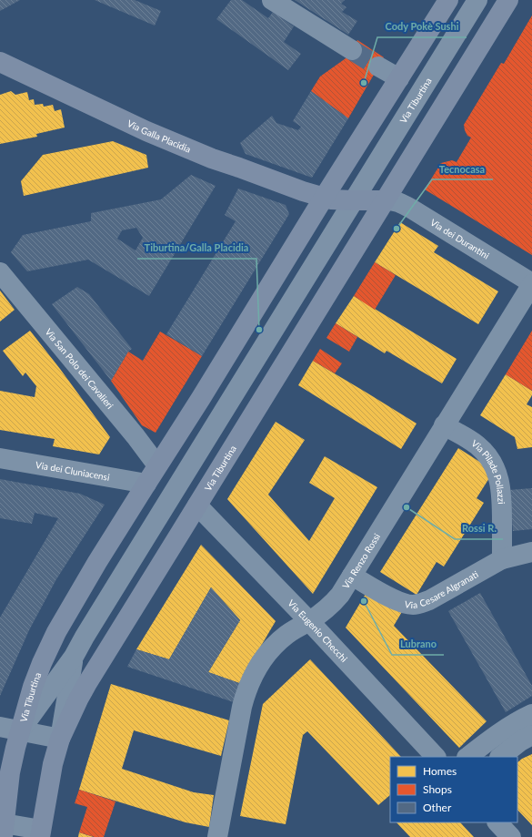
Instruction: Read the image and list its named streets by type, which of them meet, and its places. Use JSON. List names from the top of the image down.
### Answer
{
  "streets": {
    "main road": ["Via Tiburtina", "Via Galla Placidia"],
    "street": [
      "Via dei Durantini",
      "Via San Polo dei Cavalieri",
      "Via dei Cluniacensi",
      "Via Pilade Pollazzi",
      "Via Renzo Rossi",
      "Via Cesare Algranati",
      "Via Eugenio Checchi"
    ]
  },
  "crossings": [
    ["Via Tiburtina", "Via Galla Placidia"],
    ["Via Tiburtina", "Via dei Durantini"],
    ["Via Tiburtina", "Via San Polo dei Cavalieri"],
    ["Via Tiburtina", "Via dei Cluniacensi"],
    ["Via Tiburtina", "Via Eugenio Checchi"],
    ["Via dei Durantini", "Via Renzo Rossi"],
    ["Via Pilade Pollazzi", "Via Renzo Rossi"],
    ["Via Pilade Pollazzi", "Via Cesare Algranati"],
    ["Via Renzo Rossi", "Via Cesare Algranati"],
    ["Via Renzo Rossi", "Via Eugenio Checchi"]
  ],
  "places": [
    "Cody Pokè Sushi",
    "Tecnocasa",
    "Tiburtina/Galla Placidia",
    "Rossi R.",
    "Lubrano"
  ],
  "legend": ["Homes", "Shops", "Other"]
}
